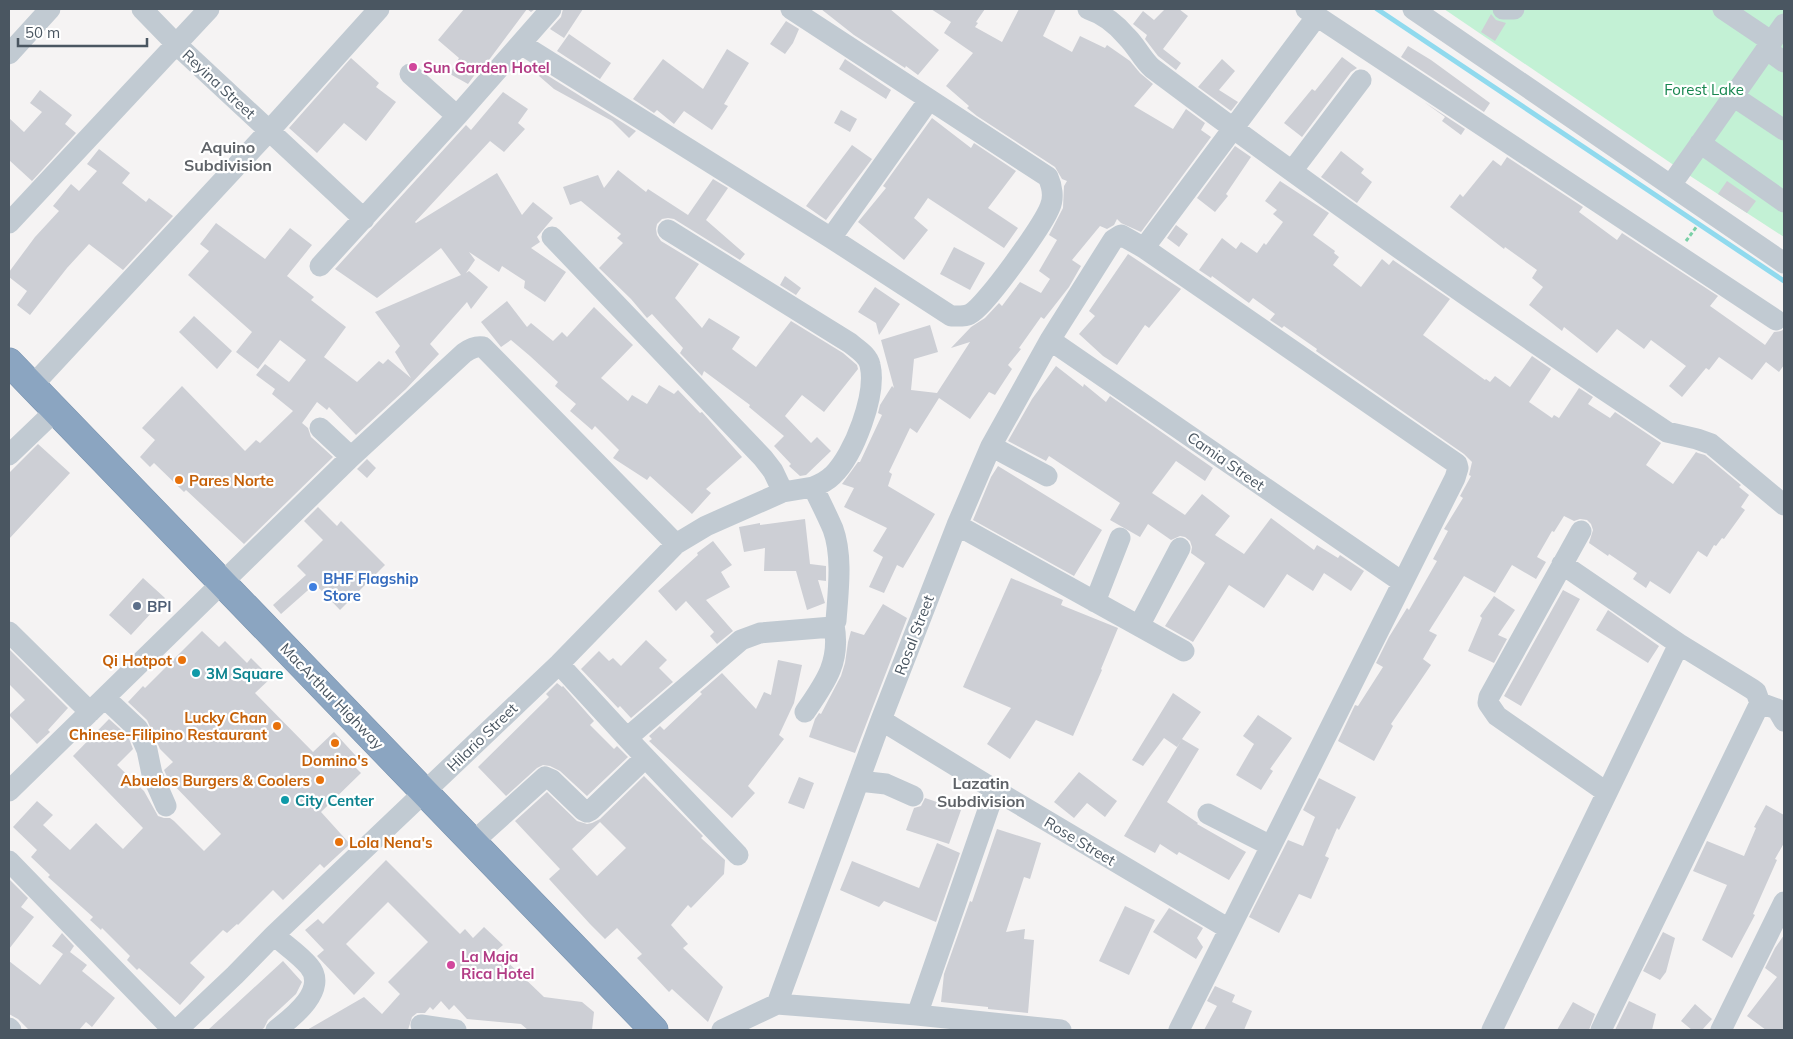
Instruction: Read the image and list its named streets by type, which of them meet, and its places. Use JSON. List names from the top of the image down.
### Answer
{
  "streets": {
    "highway": ["MacArthur Highway"],
    "street": [
      "Reyina Street",
      "Camia Street",
      "Rosal Street",
      "Hilario Street",
      "Rose Street"
    ]
  },
  "crossings": [
    ["Camia Street", "Rosal Street"],
    ["Rosal Street", "Rose Street"],
    ["MacArthur Highway", "Hilario Street"]
  ],
  "districts": ["Aquino Subdivision", "Lazatin Subdivision"],
  "parks": ["Forest Lake"],
  "places": [
    "Sun Garden Hotel",
    "Pares Norte",
    "BHF Flagship Store",
    "BPI",
    "Qi Hotpot",
    "3M Square",
    "Lucky Chan Chinese-Filipino Restaurant",
    "Domino's",
    "Abuelos Burgers & Coolers",
    "City Center",
    "Lola Nena's",
    "La Maja Rica Hotel"
  ],
  "scale_bar": "50 m"
}
